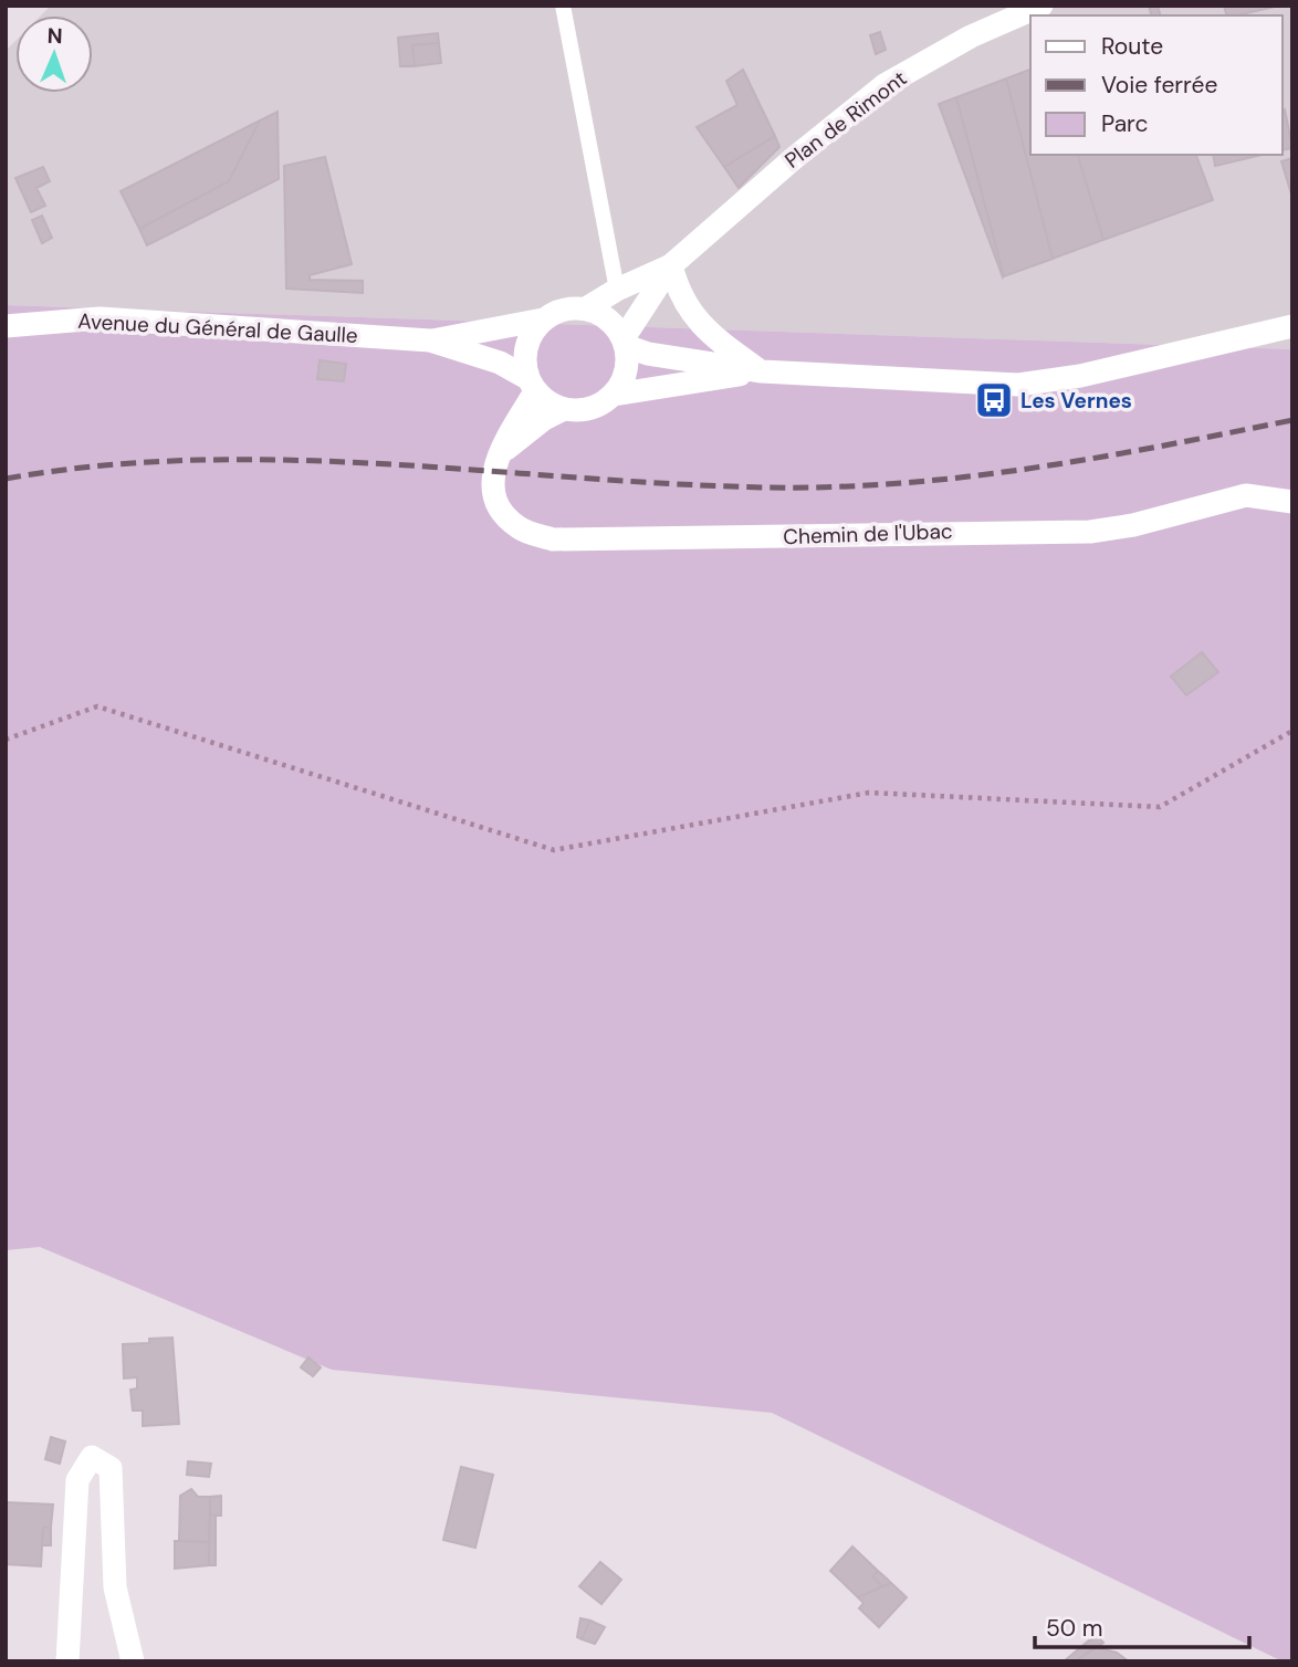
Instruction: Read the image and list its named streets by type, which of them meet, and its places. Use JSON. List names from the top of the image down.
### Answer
{
  "streets": {
    "street": ["Plan de Rimont", "Avenue du Général de Gaulle", "Chemin de l'Ubac"]
  },
  "crossings": [
    ["Plan de Rimont", "Avenue du Général de Gaulle"]
  ],
  "places": {
    "bus stop": ["Les Vernes"]
  },
  "legend": ["Route", "Voie ferrée", "Parc"],
  "scale_bar": "50 m",
  "north": "top"
}
